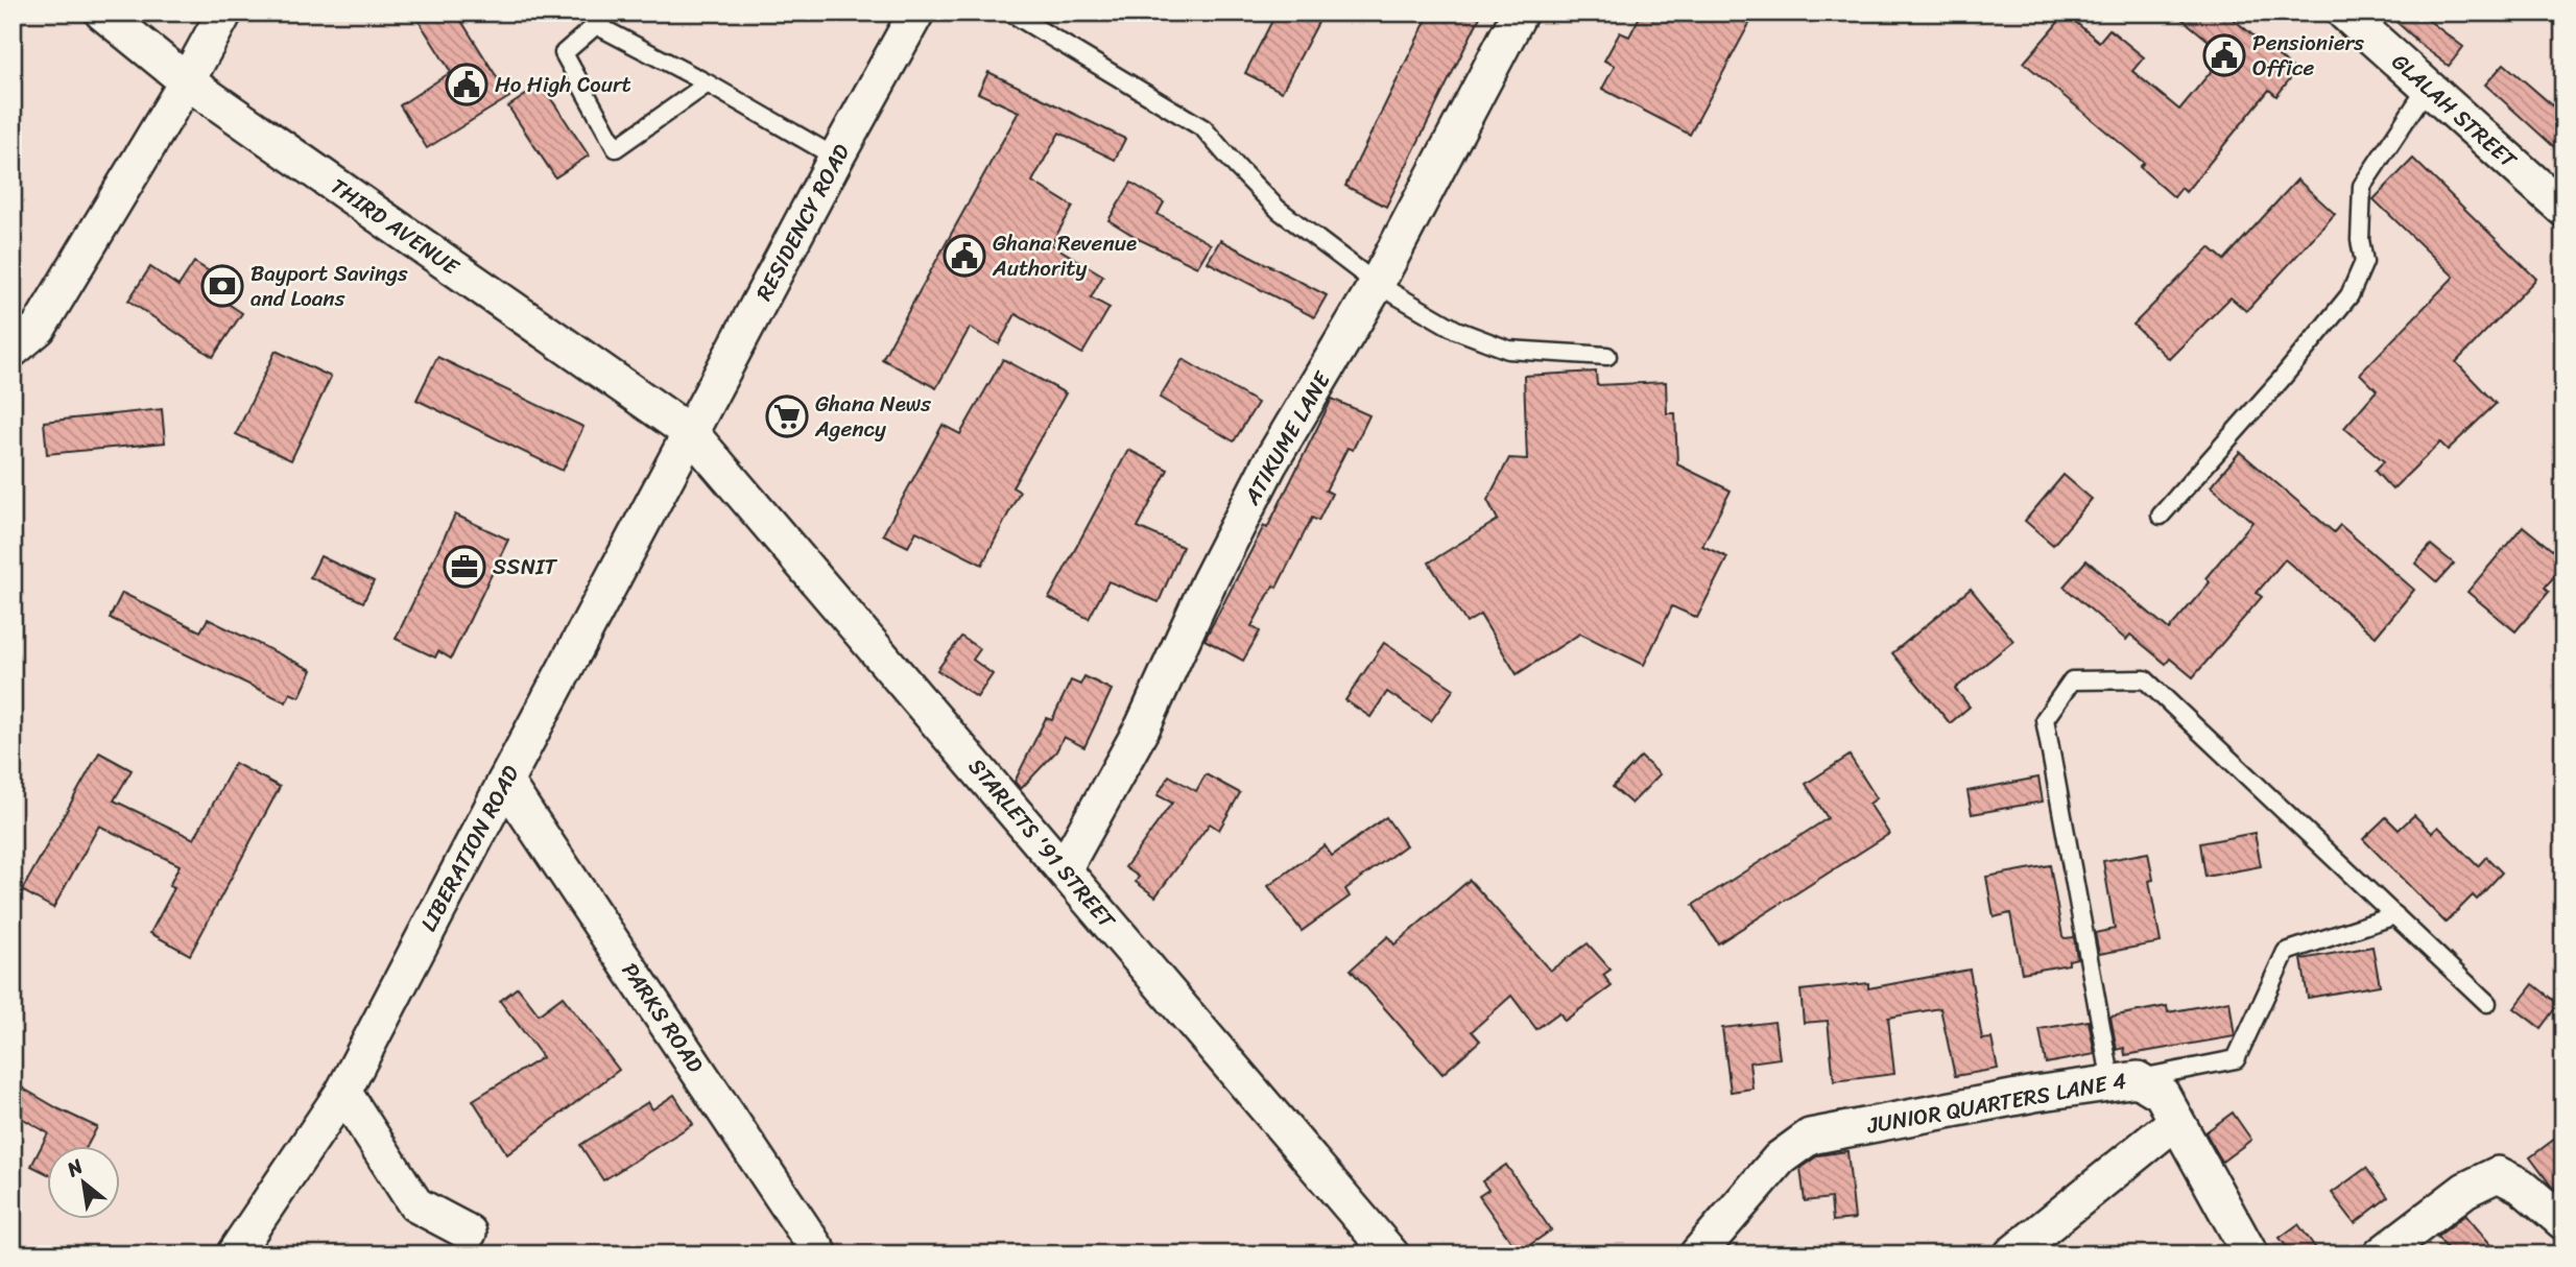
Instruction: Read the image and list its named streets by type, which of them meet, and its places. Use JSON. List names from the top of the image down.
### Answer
{
  "streets": {
    "street": [
      "GLALAH STREET",
      "RESIDENCY ROAD",
      "THIRD AVENUE",
      "ATIKUME LANE",
      "STARLETS '91 STREET",
      "LIBERATION ROAD",
      "PARKS ROAD",
      "JUNIOR QUARTERS LANE 4"
    ]
  },
  "crossings": [
    ["RESIDENCY ROAD", "THIRD AVENUE"],
    ["RESIDENCY ROAD", "STARLETS '91 STREET"],
    ["RESIDENCY ROAD", "LIBERATION ROAD"],
    ["THIRD AVENUE", "STARLETS '91 STREET"],
    ["THIRD AVENUE", "LIBERATION ROAD"],
    ["ATIKUME LANE", "STARLETS '91 STREET"],
    ["STARLETS '91 STREET", "LIBERATION ROAD"],
    ["LIBERATION ROAD", "PARKS ROAD"]
  ],
  "places": {
    "public building": ["Pensioniers Office", "Ho High Court", "Ghana Revenue Authority"],
    "bank": ["Bayport Savings and Loans"],
    "supermarket": ["Ghana News Agency"],
    "office": ["SSNIT"]
  },
  "north": "top left"
}
